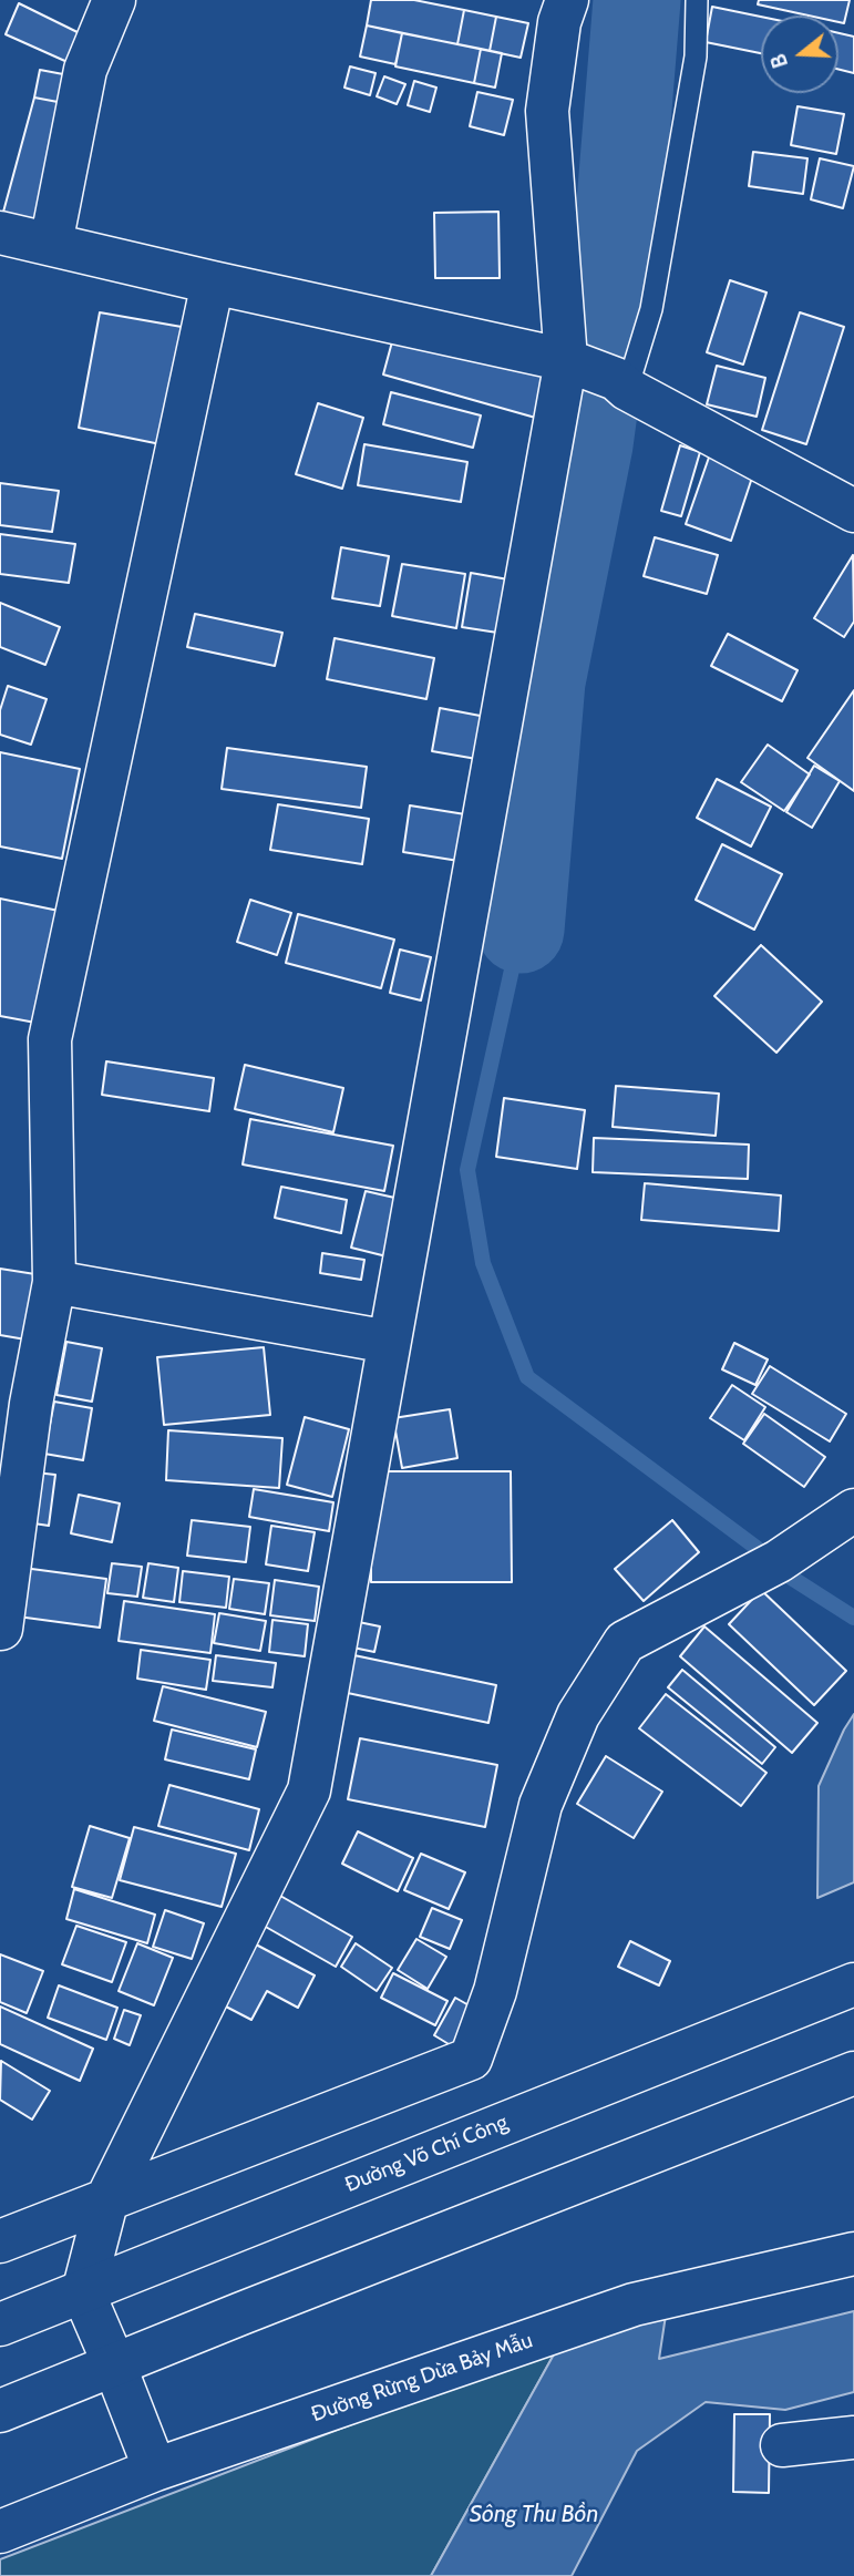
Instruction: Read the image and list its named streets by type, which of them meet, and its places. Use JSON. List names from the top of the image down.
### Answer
{
  "streets": {
    "street": ["Đường Võ Chí Công", "Đường Rừng Dừa Bảy Mẫu"]
  },
  "water": ["Sông Thu Bồn"],
  "north": "left"
}
